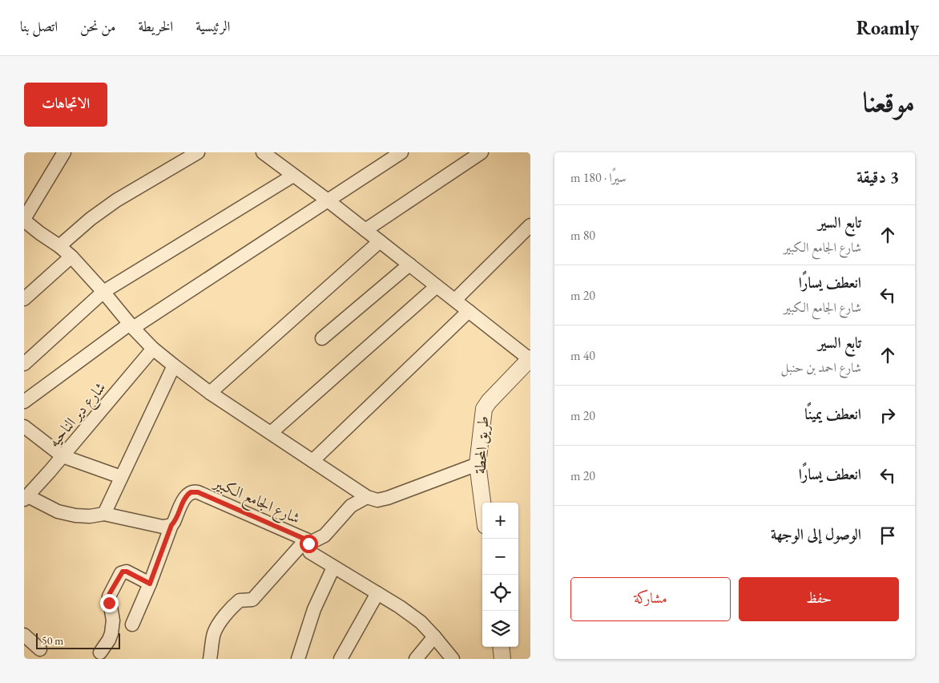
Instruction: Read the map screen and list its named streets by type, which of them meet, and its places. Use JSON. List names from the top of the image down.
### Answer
{
  "streets": {
    "street": ["شارع دير الناحيه", "طريق المحطة", "شارع الجامع الكبير"]
  },
  "scale_bar": "50 m",
  "page": {
    "header": "Roamly",
    "nav": [
      "الرئيسية",
      "الخريطة",
      "من نحن",
      "اتصل بنا"
    ],
    "title": "موقعنا",
    "buttons": [
      "الاتجاهات",
      ["حفظ", "مشاركة"]
    ],
    "heading": ["3 دقيقة", "سيرًا · 180 m"],
    "list": [
      ["تابع السير", "شارع الجامع الكبير", "80 m"],
      ["انعطف يسارًا", "شارع الجامع الكبير", "20 m"],
      ["تابع السير", "شارع احمد بن حنبل", "40 m"],
      ["انعطف يمينًا", "20 m"],
      ["انعطف يسارًا", "20 m"],
      "الوصول إلى الوجهة"
    ],
    "map_buttons": ["+", "−"],
    "scale": "50 m"
  }
}
